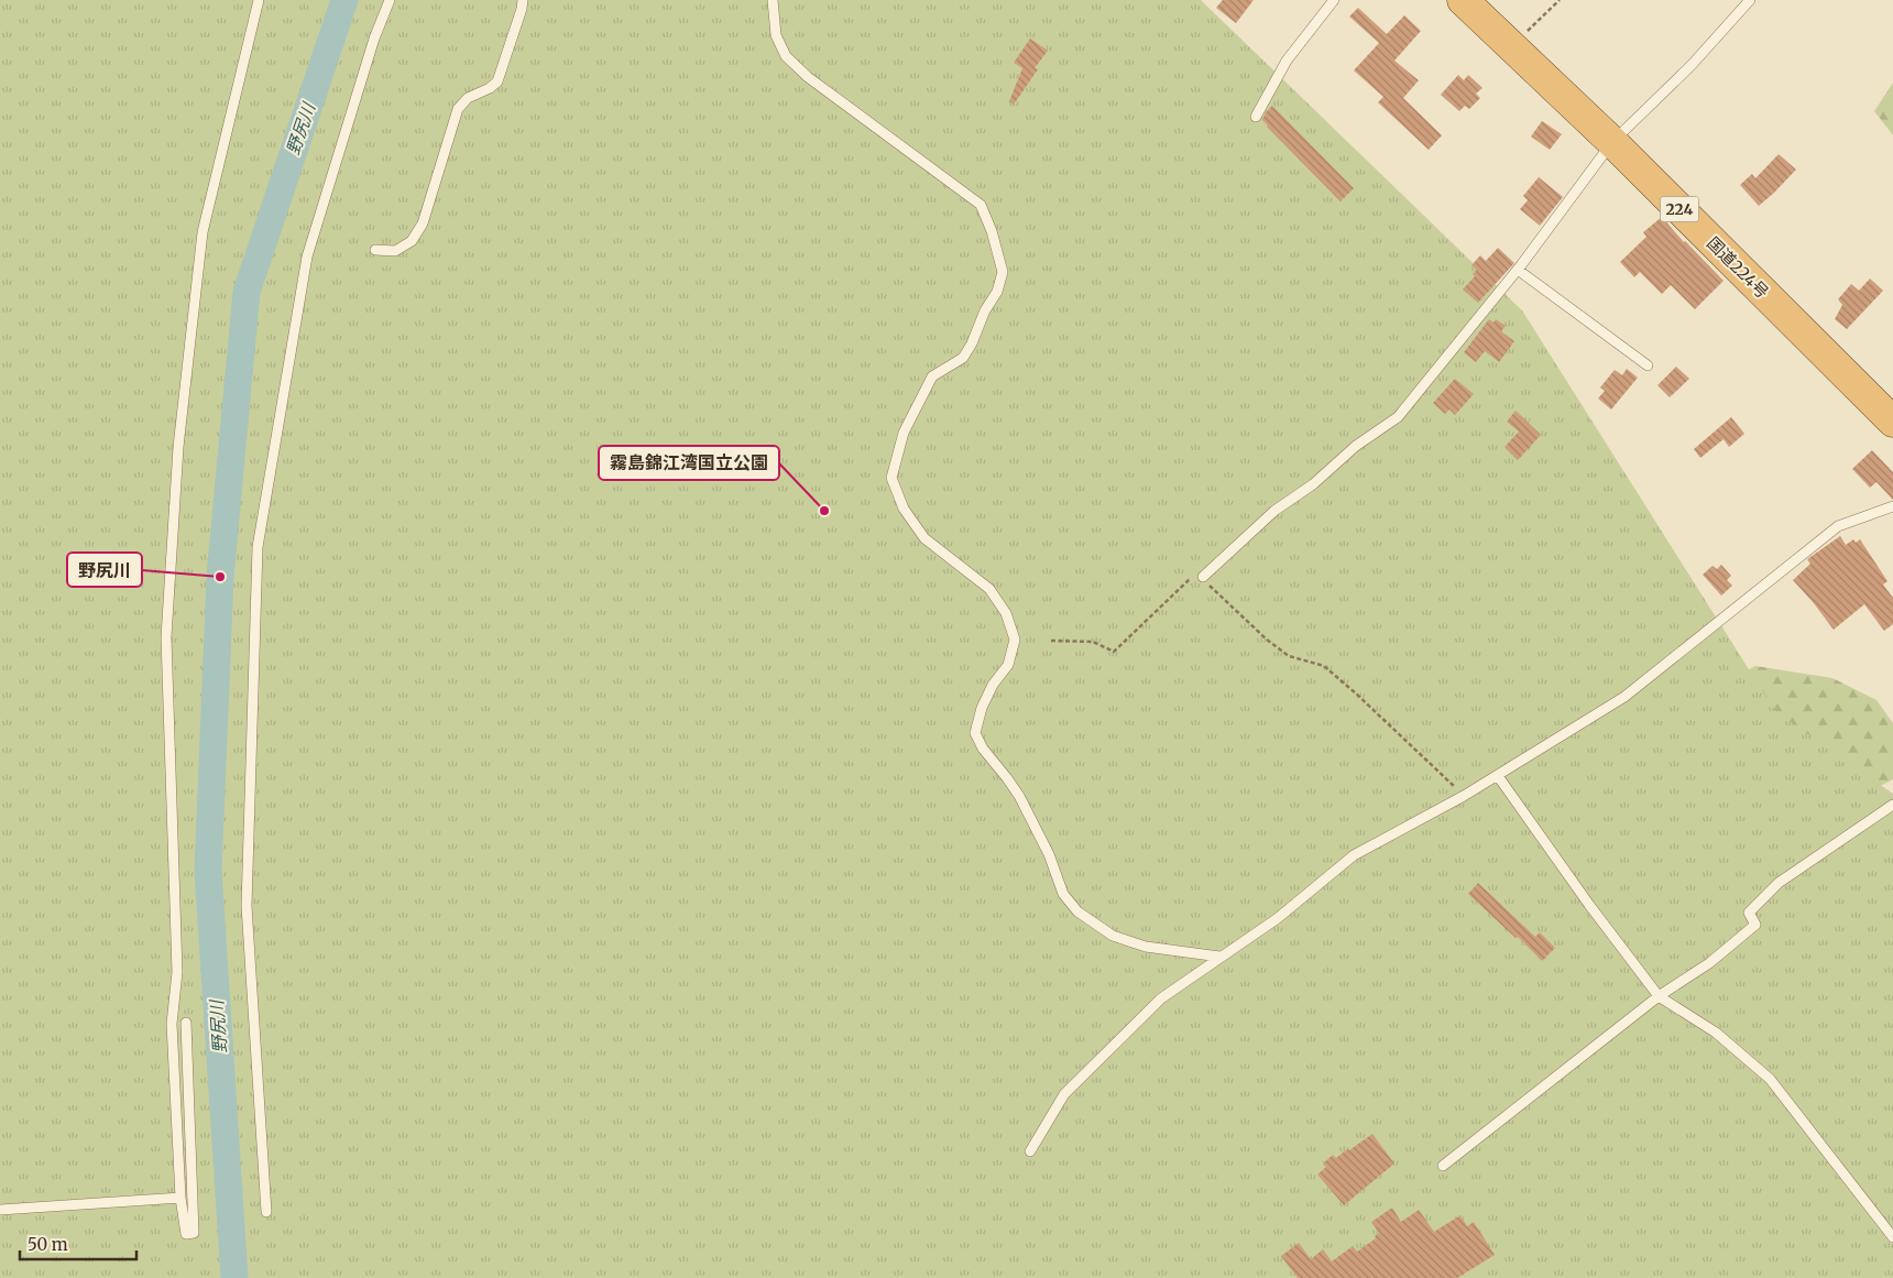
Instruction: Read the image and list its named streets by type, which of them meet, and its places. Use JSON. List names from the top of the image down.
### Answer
{
  "streets": {
    "highway": ["224", "国道224号"]
  },
  "water": ["野尻川"],
  "places": ["霧島錦江湾国立公園", "野尻川"],
  "scale_bar": "50 m"
}
